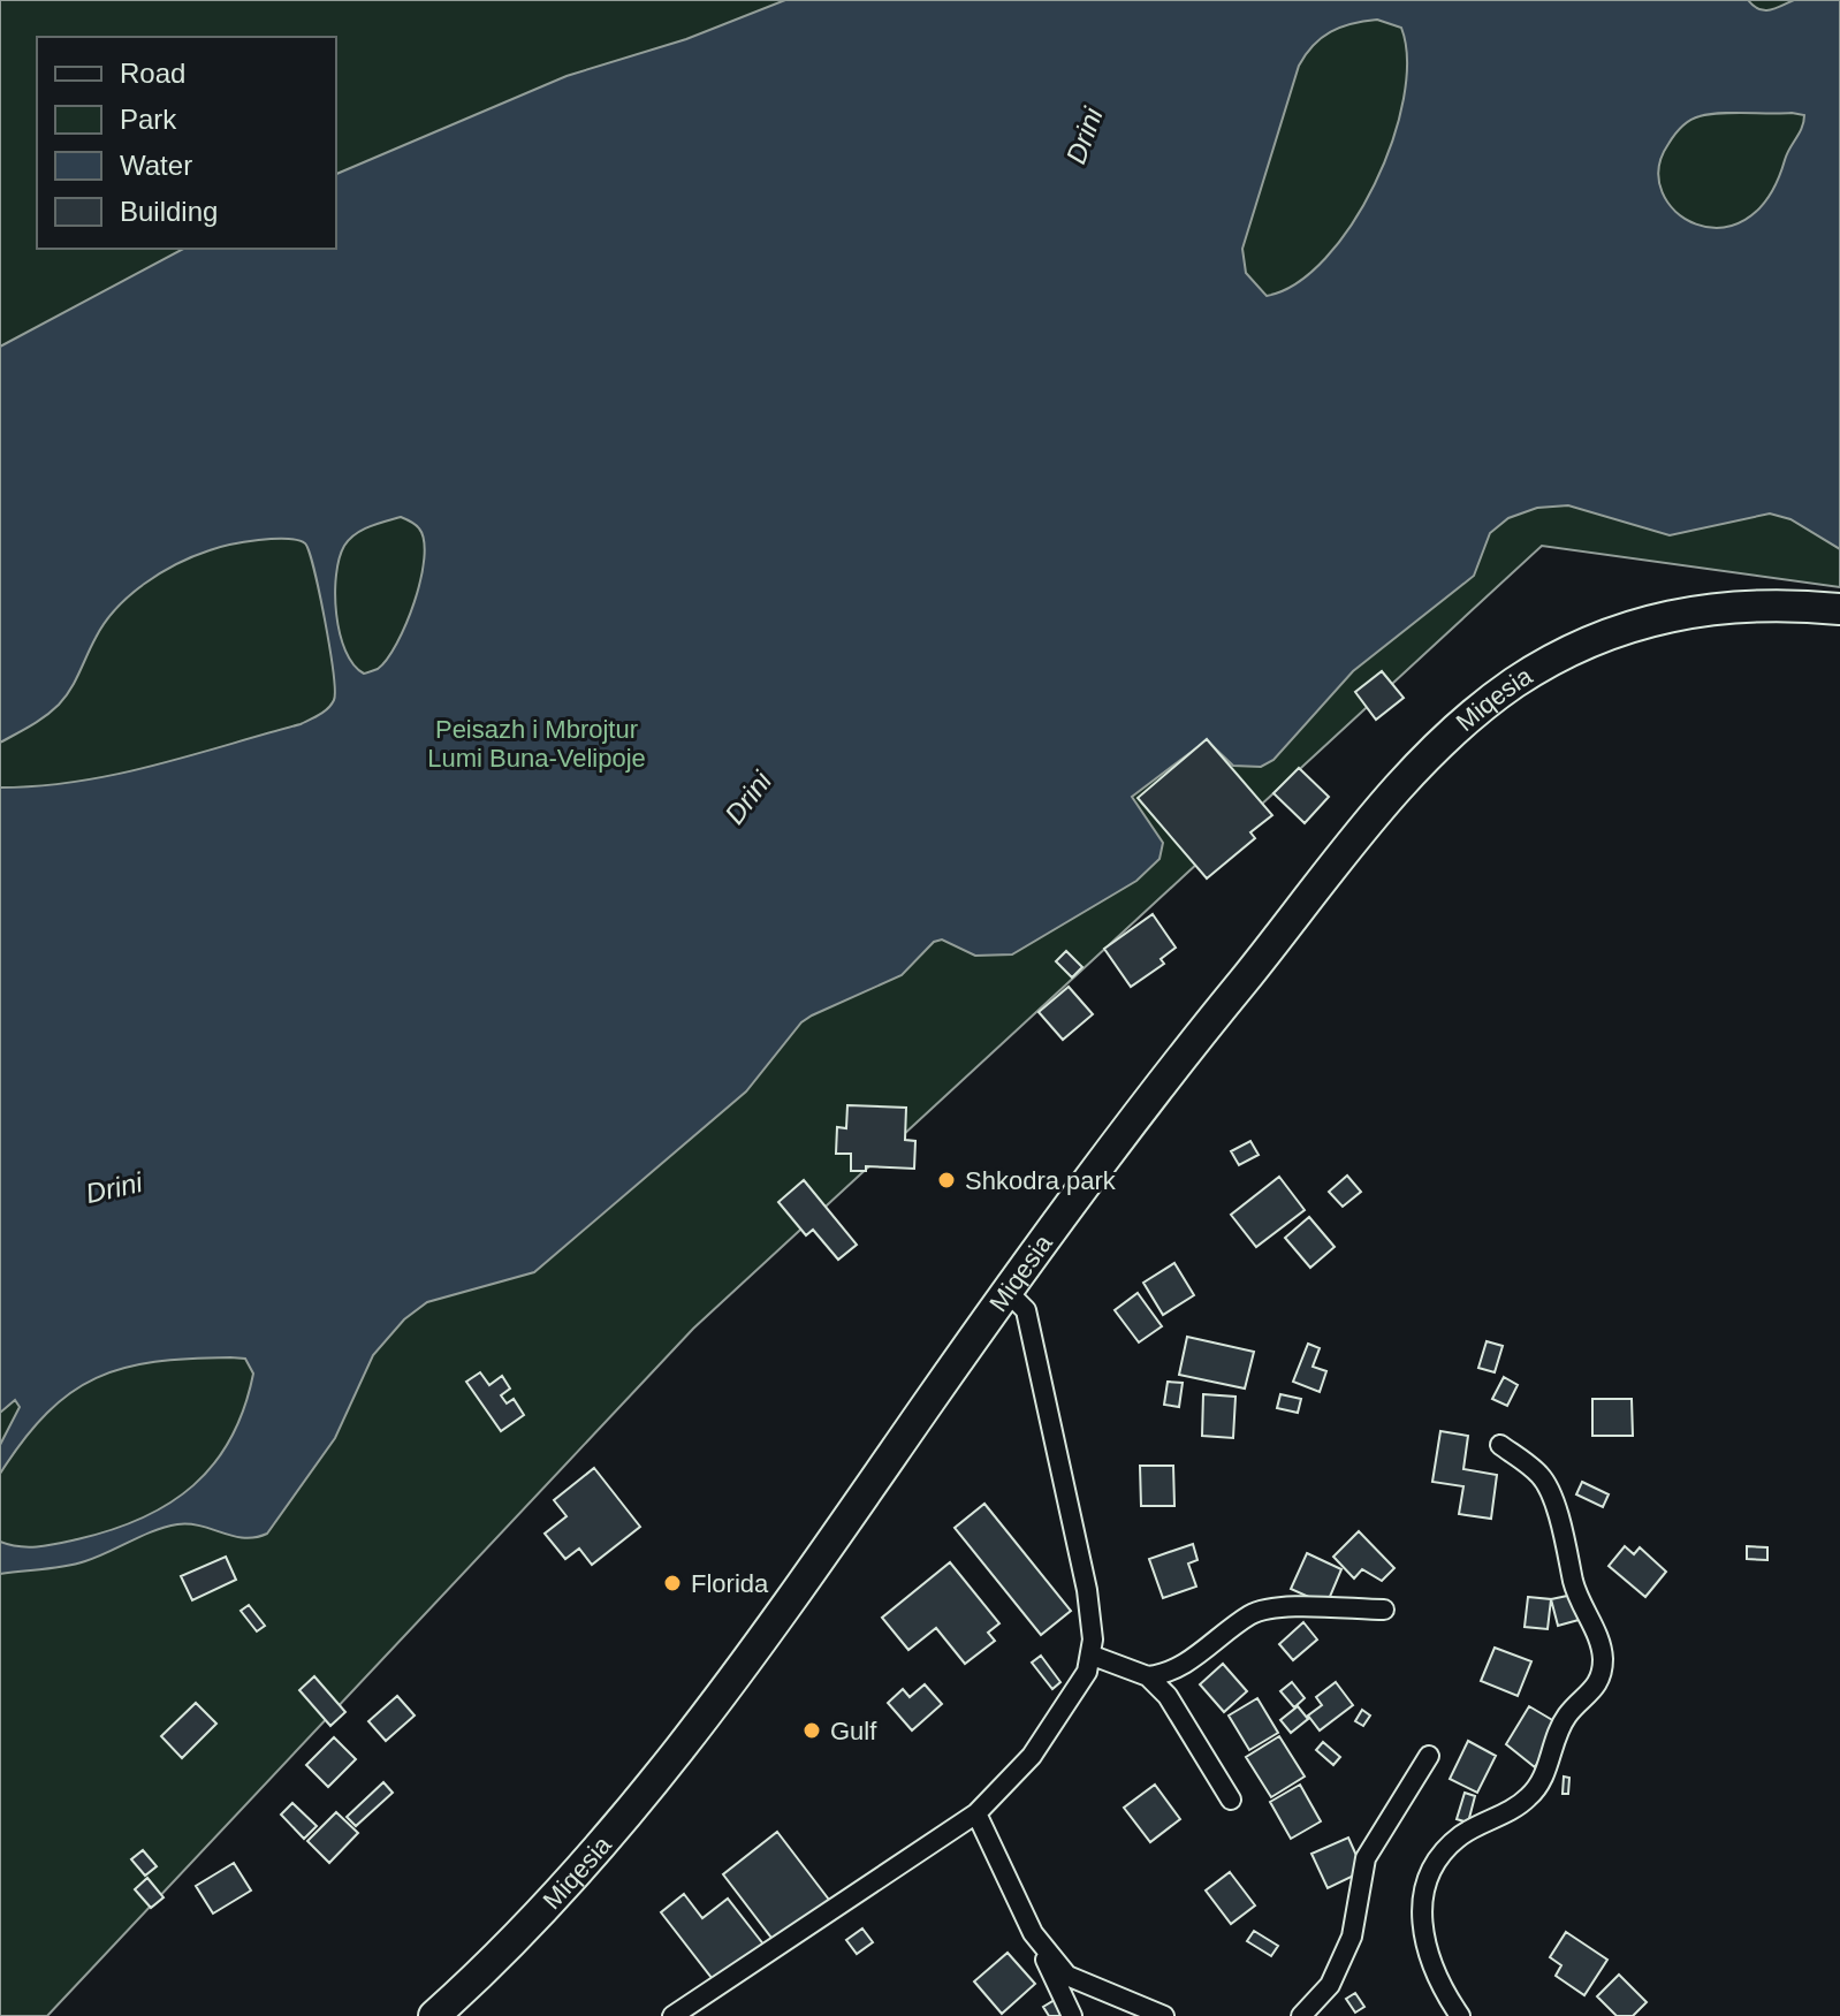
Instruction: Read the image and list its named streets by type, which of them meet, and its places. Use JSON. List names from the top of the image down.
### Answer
{
  "streets": {
    "main road": ["Miqesia"]
  },
  "water": ["Drini"],
  "parks": ["Peisazh i Mbrojtur Lumi Buna-Velipoje"],
  "places": ["Shkodra park", "Florida", "Gulf"],
  "legend": [
    "Road",
    "Park",
    "Water",
    "Building"
  ]
}
